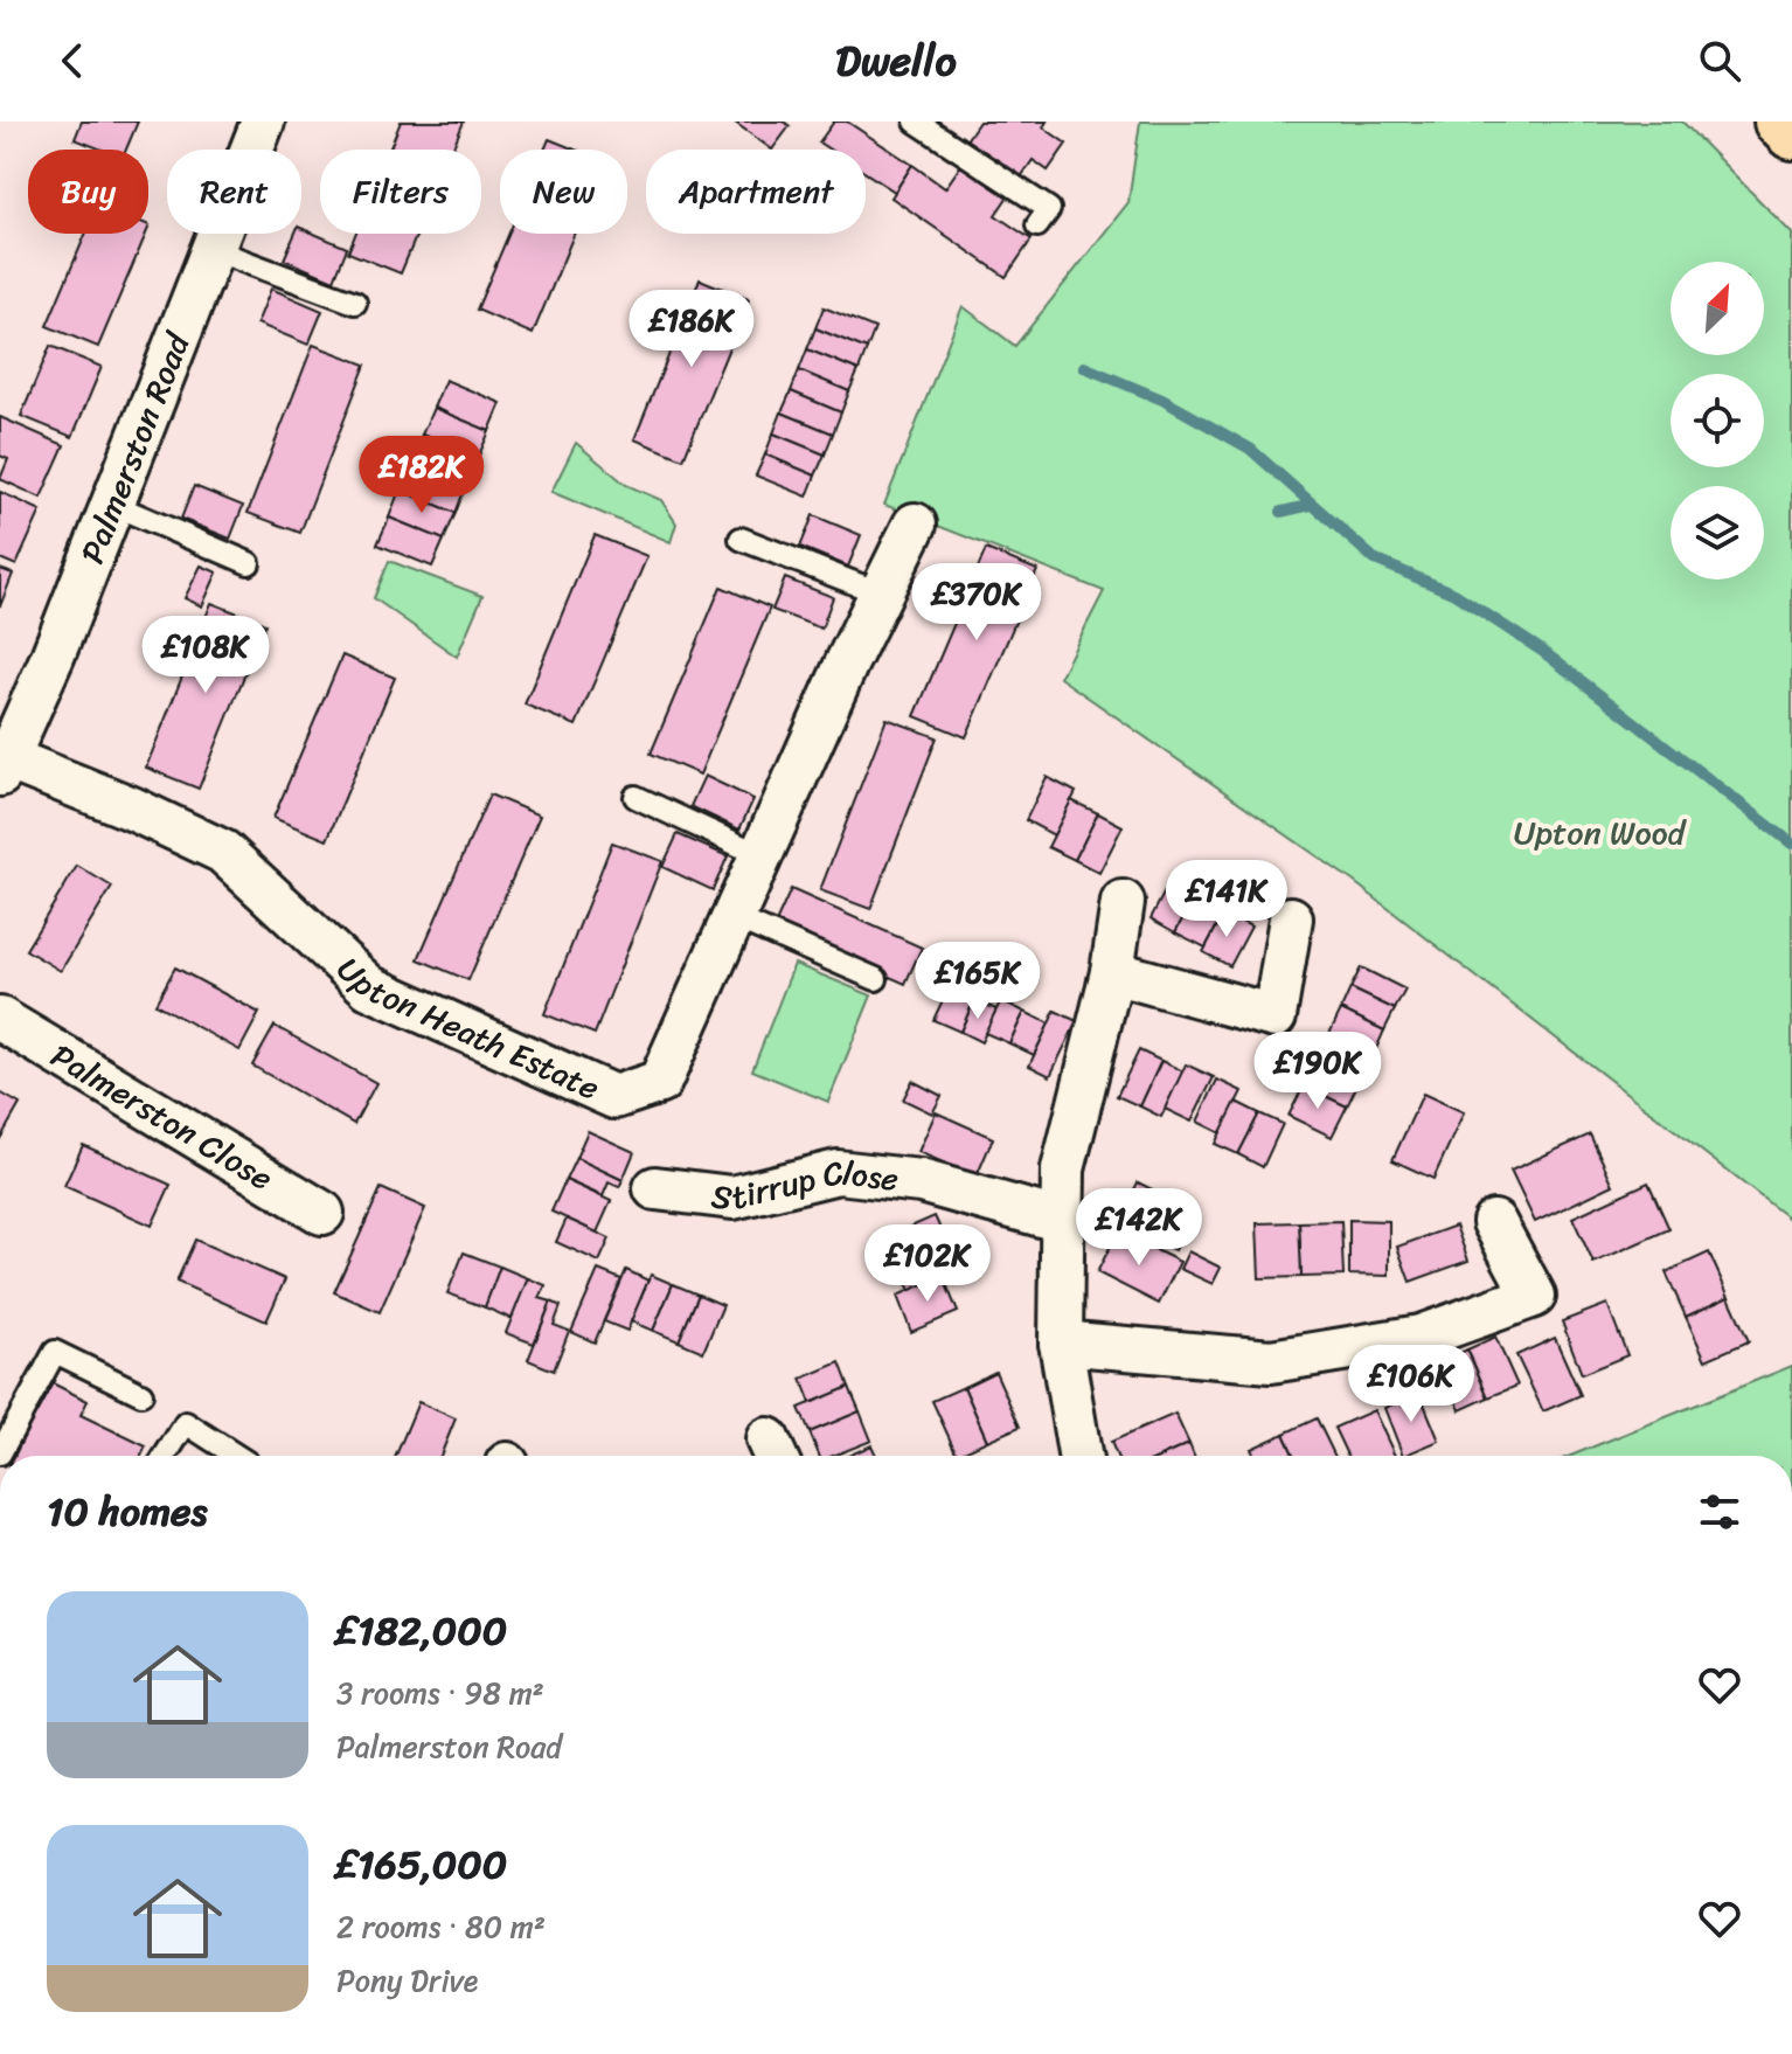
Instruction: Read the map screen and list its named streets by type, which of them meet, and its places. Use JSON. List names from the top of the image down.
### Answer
{
  "streets": {
    "street": [
      "Palmerston Road",
      "Upton Heath Estate",
      "Palmerston Close",
      "Stirrup Close"
    ]
  },
  "crossings": [
    ["Palmerston Road", "Upton Heath Estate"]
  ],
  "parks": ["Upton Wood"],
  "north": "top right",
  "page": {
    "header": "Dwello",
    "chip": [
      "Buy",
      "Rent",
      "Filters",
      "New",
      "Apartment"
    ],
    "price": [
      "£186K",
      "£182K",
      "£370K",
      "£108K",
      "£141K",
      "£165K",
      "£190K",
      "£142K",
      "£102K",
      "£106K"
    ],
    "heading": "10 homes",
    "list": [
      {
        "name": "£182,000",
        "note": "3 rooms · 98 m² · Palmerston Road"
      },
      {
        "name": "£165,000",
        "note": "2 rooms · 80 m² · Pony Drive"
      }
    ]
  }
}
